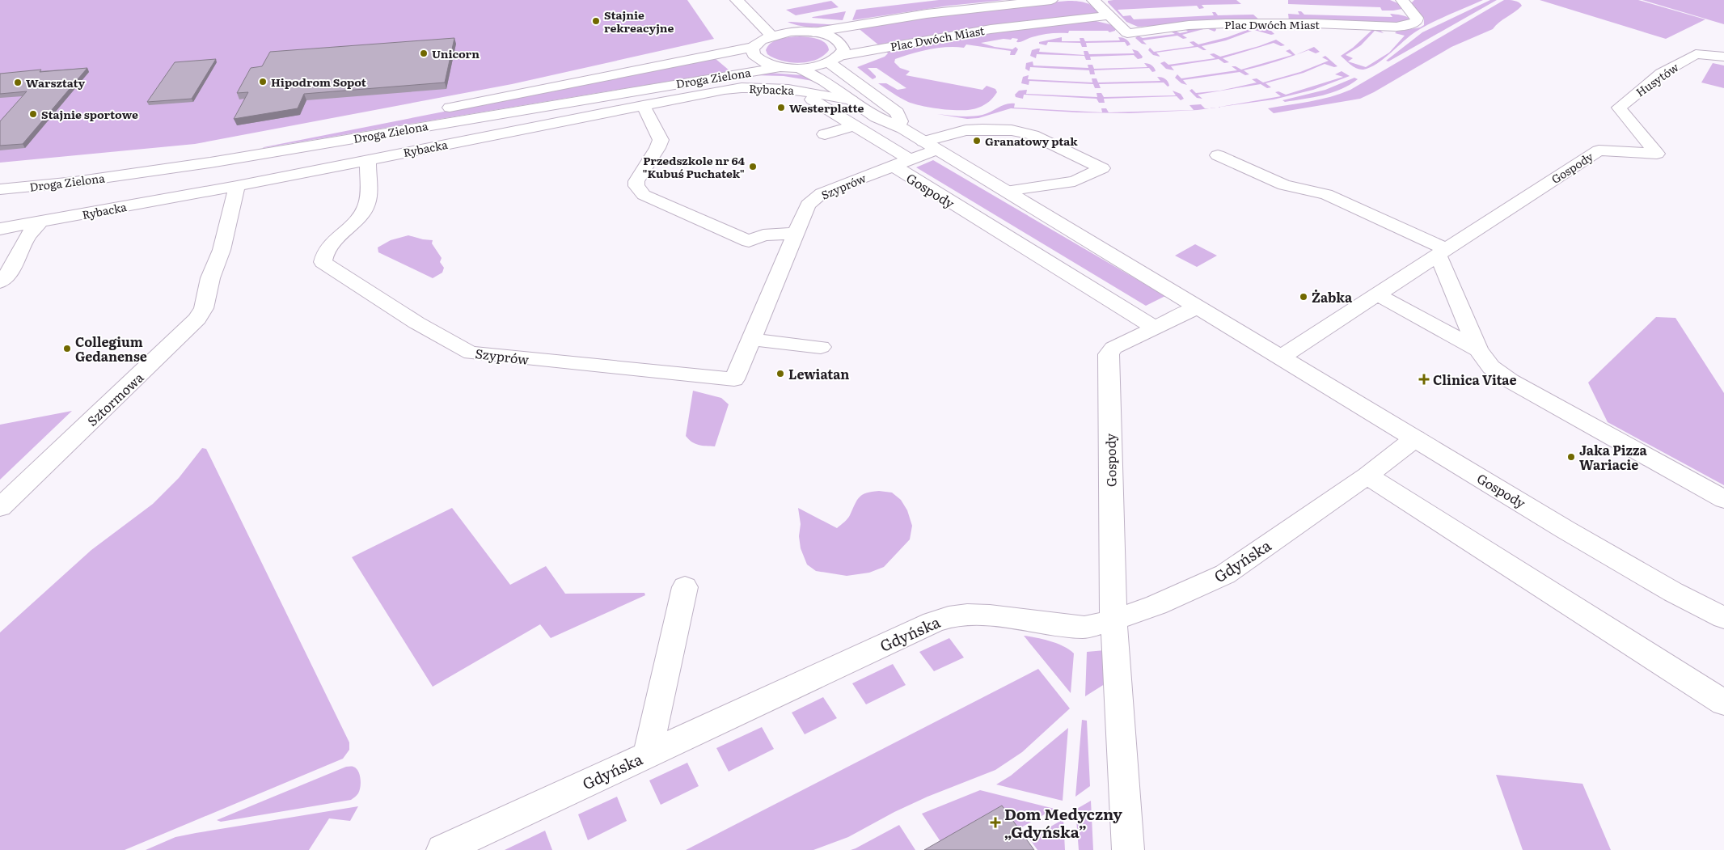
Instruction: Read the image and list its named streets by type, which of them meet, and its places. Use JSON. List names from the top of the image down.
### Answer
{
  "streets": {
    "street": [
      "Plac Dwóch Miast",
      "Droga Zielona",
      "Husytów",
      "Rybacka",
      "Gospody",
      "Szyprów",
      "Sztormowa",
      "Gdyńska"
    ]
  },
  "crossings": [
    ["Plac Dwóch Miast", "Gospody"],
    ["Husytów", "Gospody"],
    ["Rybacka", "Gospody"],
    ["Rybacka", "Szyprów"],
    ["Rybacka", "Sztormowa"],
    ["Gospody", "Szyprów"],
    ["Gospody", "Gdyńska"]
  ],
  "places": {
    "other": [
      "Stajnie rekreacyjne",
      "Unicorn",
      "Hipodrom Sopot",
      "Warsztaty",
      "Westerplatte",
      "Stajnie sportowe",
      "Granatowy ptak",
      "Przedszkole nr 64 \"Kubuś Puchatek\"",
      "Żabka",
      "Collegium Gedanense",
      "Lewiatan",
      "Jaka Pizza Wariacie"
    ],
    "health": ["Clinica Vitae", "Dom Medyczny „Gdyńska”"]
  }
}
